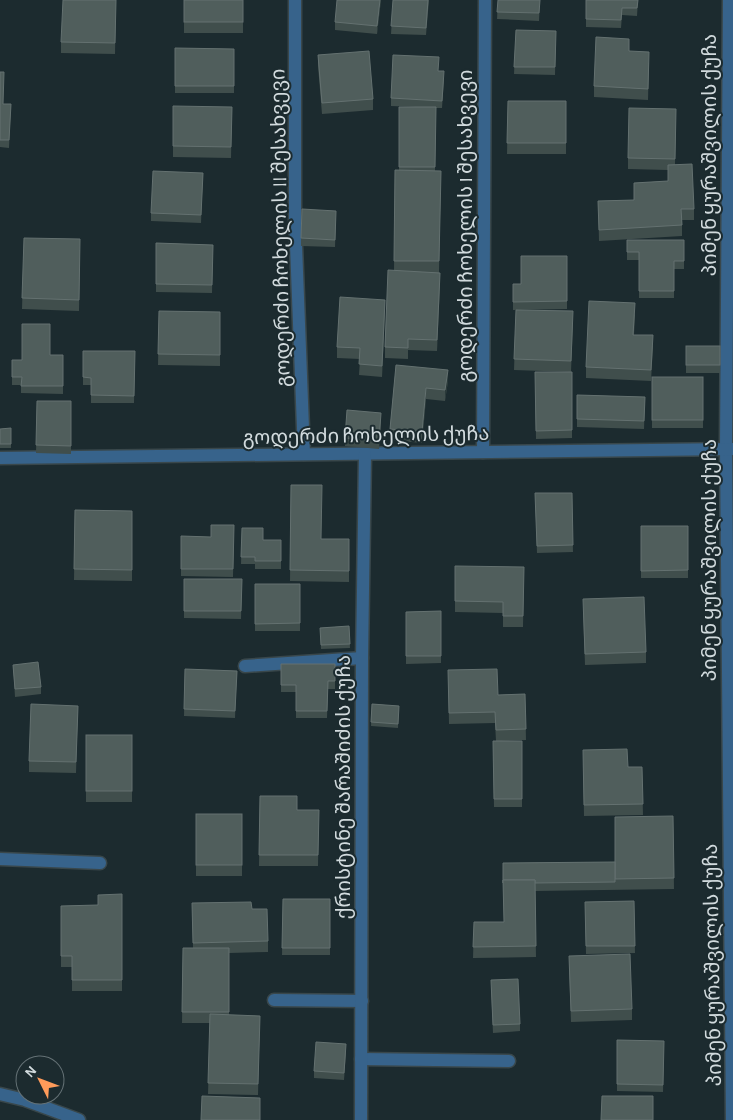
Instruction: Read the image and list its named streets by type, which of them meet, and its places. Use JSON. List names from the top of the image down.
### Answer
{
  "streets": {
    "street": [
      "პიმენ ყურაშვილის ქუჩა",
      "გოდერძი ჩოხელის I შესახვევი",
      "გოდერძი ჩოხელის II შესახვევი",
      "გოდერძი ჩოხელის ქუჩა",
      "ქრისტინე შარაშიძის ქუჩა"
    ]
  },
  "crossings": [
    ["პიმენ ყურაშვილის ქუჩა", "გოდერძი ჩოხელის ქუჩა"],
    ["გოდერძი ჩოხელის I შესახვევი", "გოდერძი ჩოხელის ქუჩა"],
    ["გოდერძი ჩოხელის II შესახვევი", "გოდერძი ჩოხელის ქუჩა"],
    ["გოდერძი ჩოხელის ქუჩა", "ქრისტინე შარაშიძის ქუჩა"]
  ],
  "north": "top left"
}
